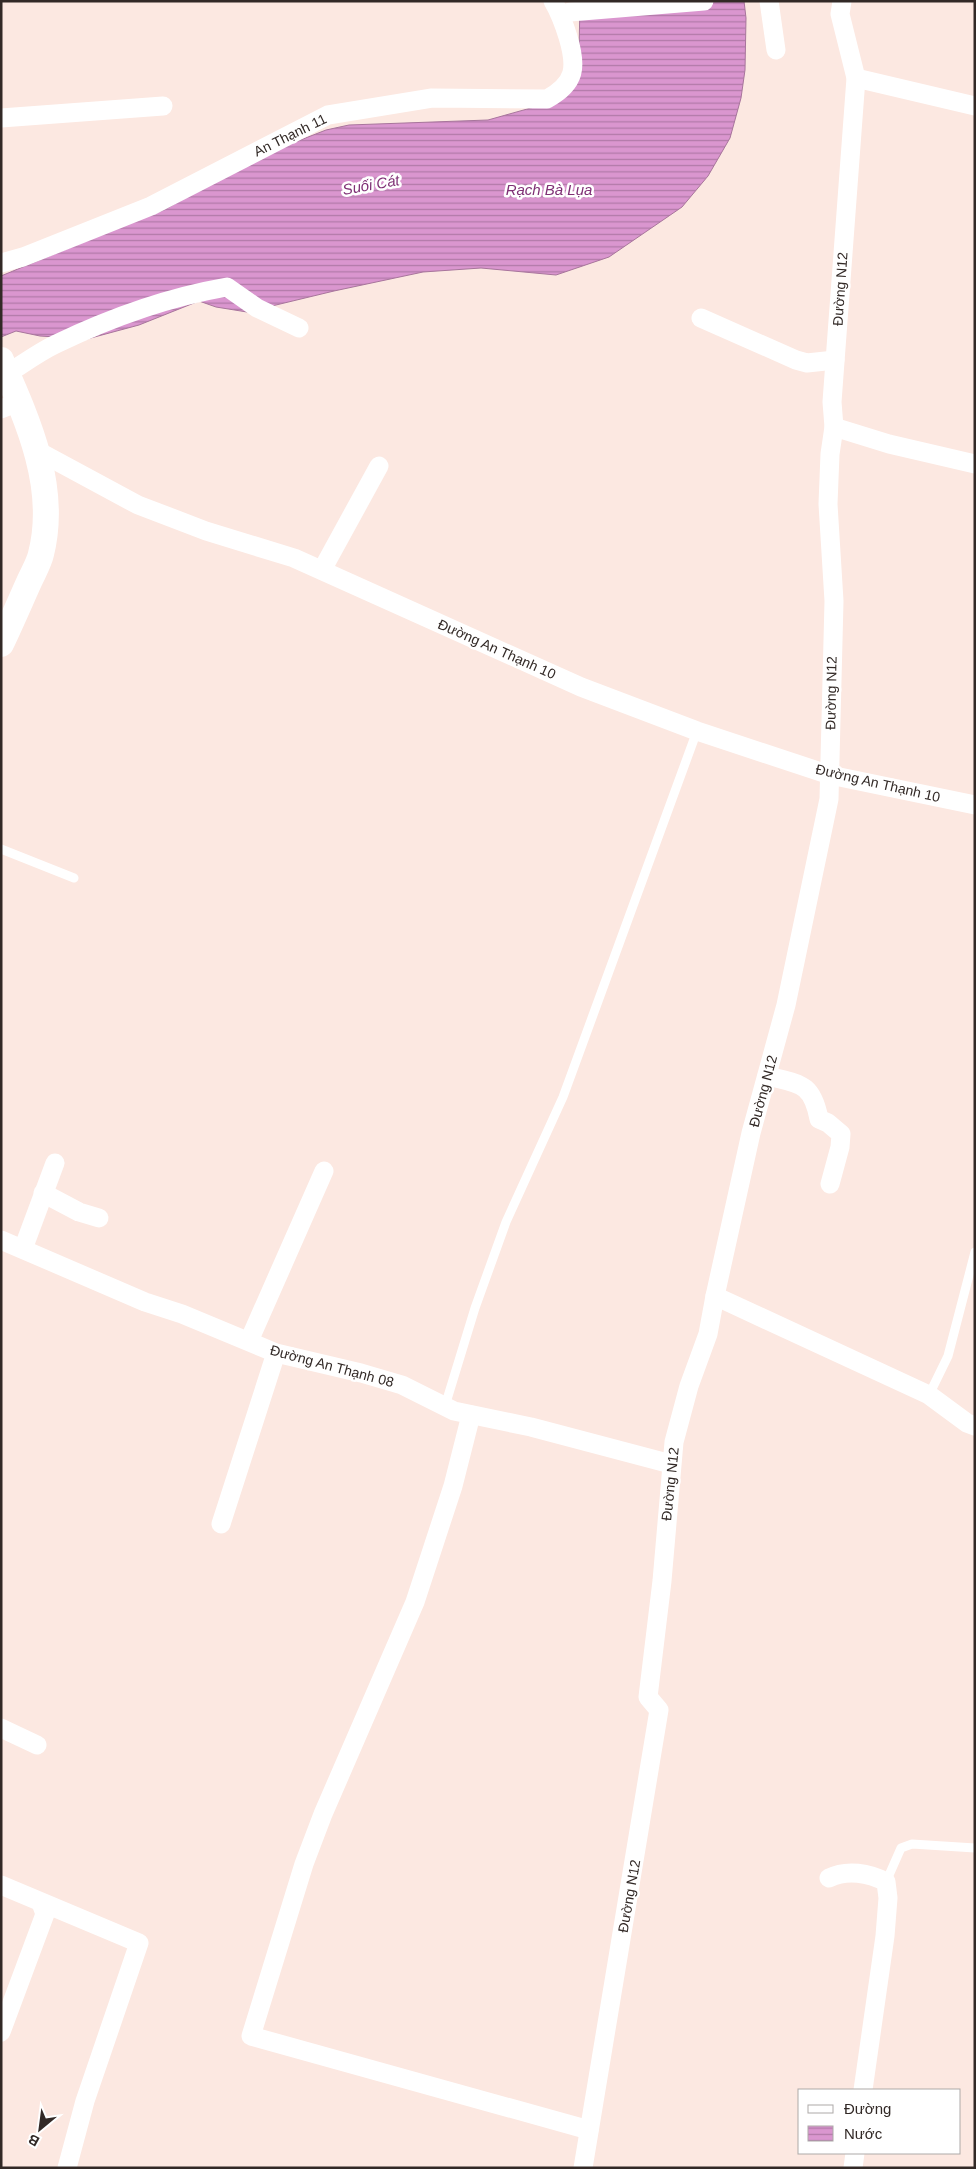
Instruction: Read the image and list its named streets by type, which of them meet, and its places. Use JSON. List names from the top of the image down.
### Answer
{
  "streets": {
    "street": [
      "An Thạnh 11",
      "Đường N12",
      "Đường An Thạnh 10",
      "Đường An Thạnh 08"
    ]
  },
  "crossings": [
    ["Đường N12", "Đường An Thạnh 10"],
    ["Đường N12", "Đường An Thạnh 08"]
  ],
  "water": ["Suối Cát", "Rạch Bà Lụa"],
  "legend": ["Đường", "Nước"],
  "north": "bottom left"
}
